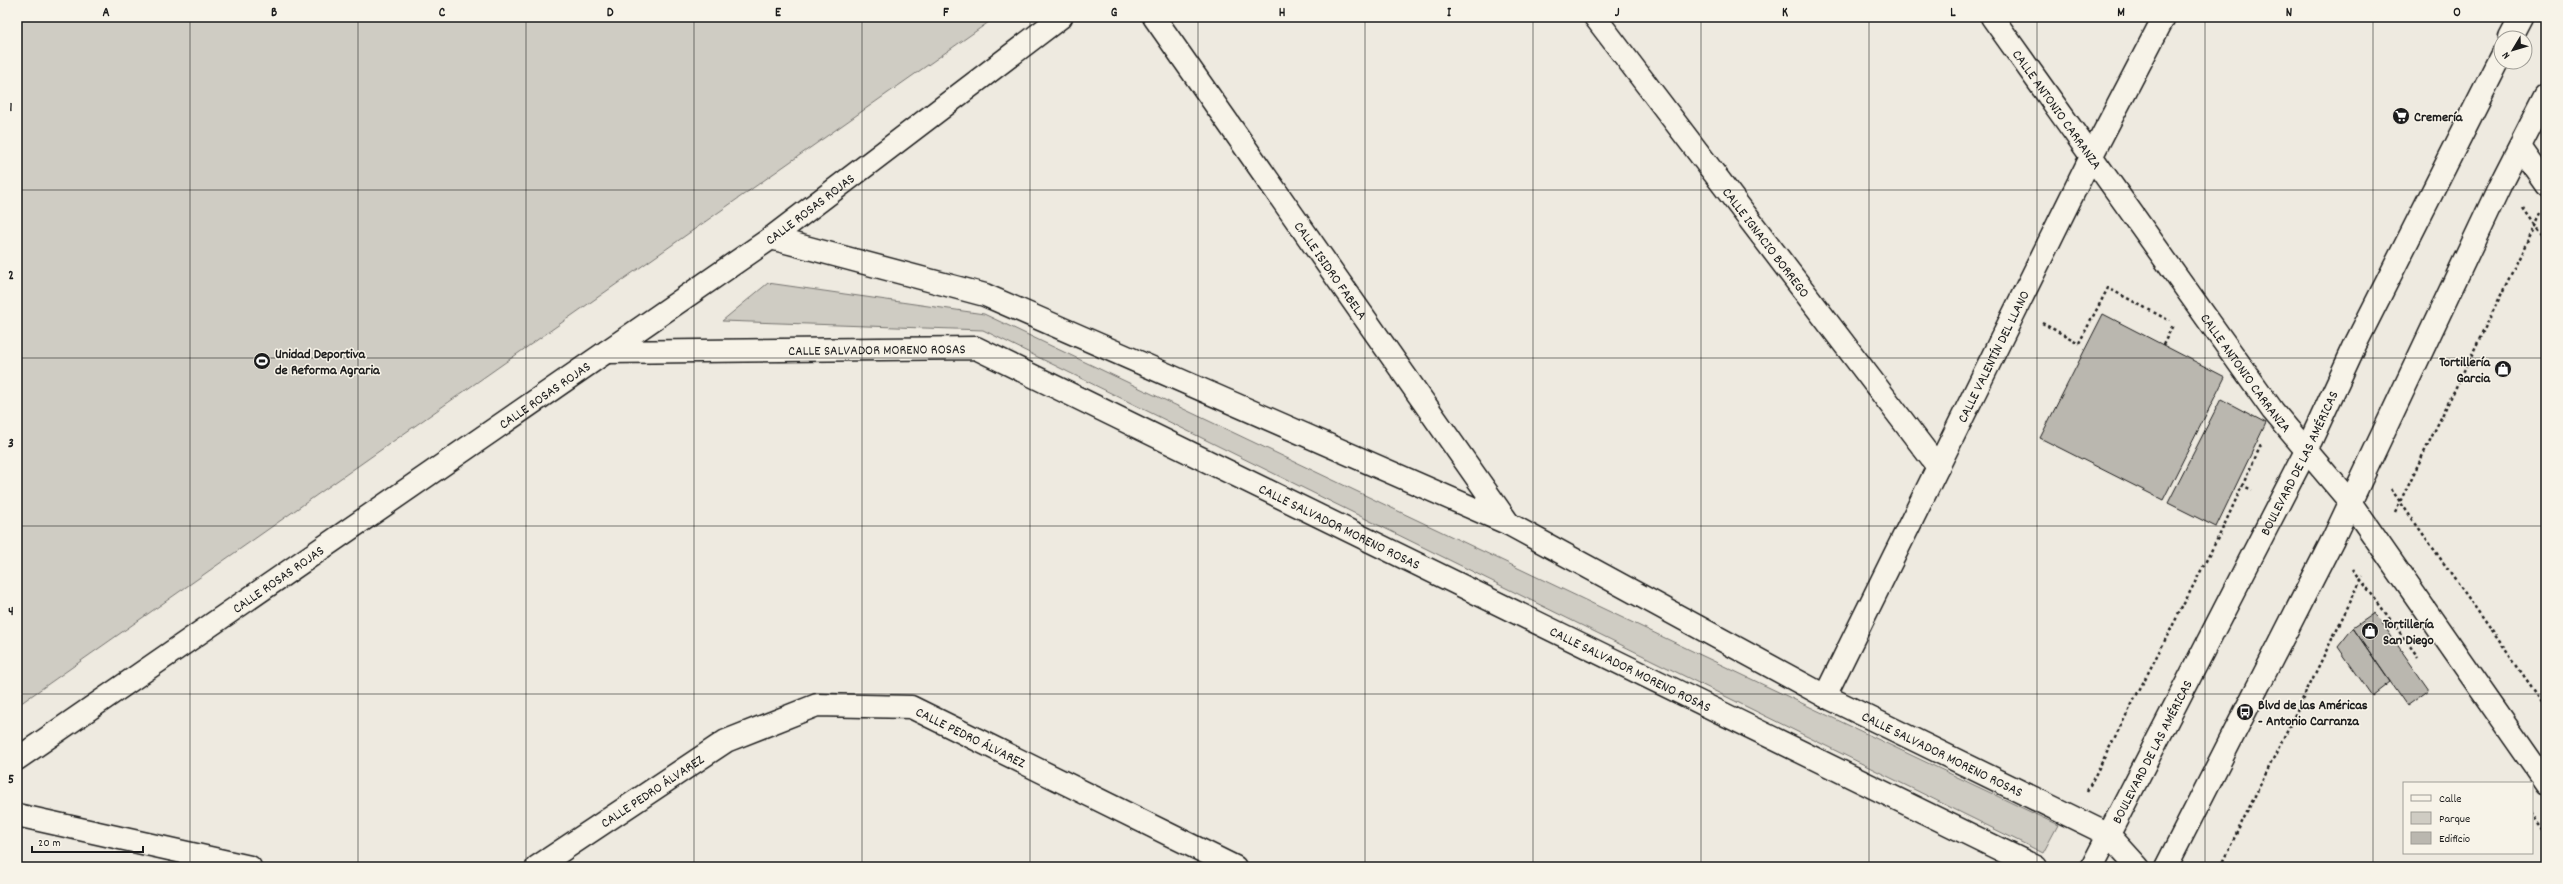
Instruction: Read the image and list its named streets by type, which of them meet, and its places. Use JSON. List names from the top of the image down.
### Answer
{
  "streets": {
    "street": [
      "CALLE ANTONIO CARRANZA",
      "CALLE ROSAS ROJAS",
      "CALLE IGNACIO BORREGO",
      "CALLE ISIDRO FABELA",
      "CALLE SALVADOR MORENO ROSAS",
      "CALLE VALENTÍN DEL LLANO",
      "BOULEVARD DE LAS AMÉRICAS",
      "CALLE PEDRO ÁLVAREZ"
    ]
  },
  "crossings": [
    ["CALLE ANTONIO CARRANZA", "CALLE VALENTÍN DEL LLANO"],
    ["CALLE ANTONIO CARRANZA", "BOULEVARD DE LAS AMÉRICAS"],
    ["CALLE ROSAS ROJAS", "CALLE SALVADOR MORENO ROSAS"],
    ["CALLE IGNACIO BORREGO", "CALLE VALENTÍN DEL LLANO"],
    ["CALLE ISIDRO FABELA", "CALLE SALVADOR MORENO ROSAS"],
    ["CALLE SALVADOR MORENO ROSAS", "CALLE VALENTÍN DEL LLANO"],
    ["CALLE SALVADOR MORENO ROSAS", "BOULEVARD DE LAS AMÉRICAS"]
  ],
  "places": {
    "supermarket": ["Cremería"],
    "sports": ["Unidad Deportiva de Reforma Agraria"],
    "shop": ["Tortillería Garcia", "Tortillería San Diego"],
    "bus stop": ["Blvd de las Américas - Antonio Carranza"]
  },
  "legend": ["Calle", "Parque", "Edificio"],
  "scale_bar": "20 m",
  "north": "bottom left",
  "grid": {
    "columns": [
      "A",
      "B",
      "C",
      "D",
      "E",
      "F",
      "G",
      "H",
      "I",
      "J",
      "K",
      "L",
      "M",
      "N",
      "O"
    ],
    "rows": [
      "1",
      "2",
      "3",
      "4",
      "5"
    ]
  }
}
